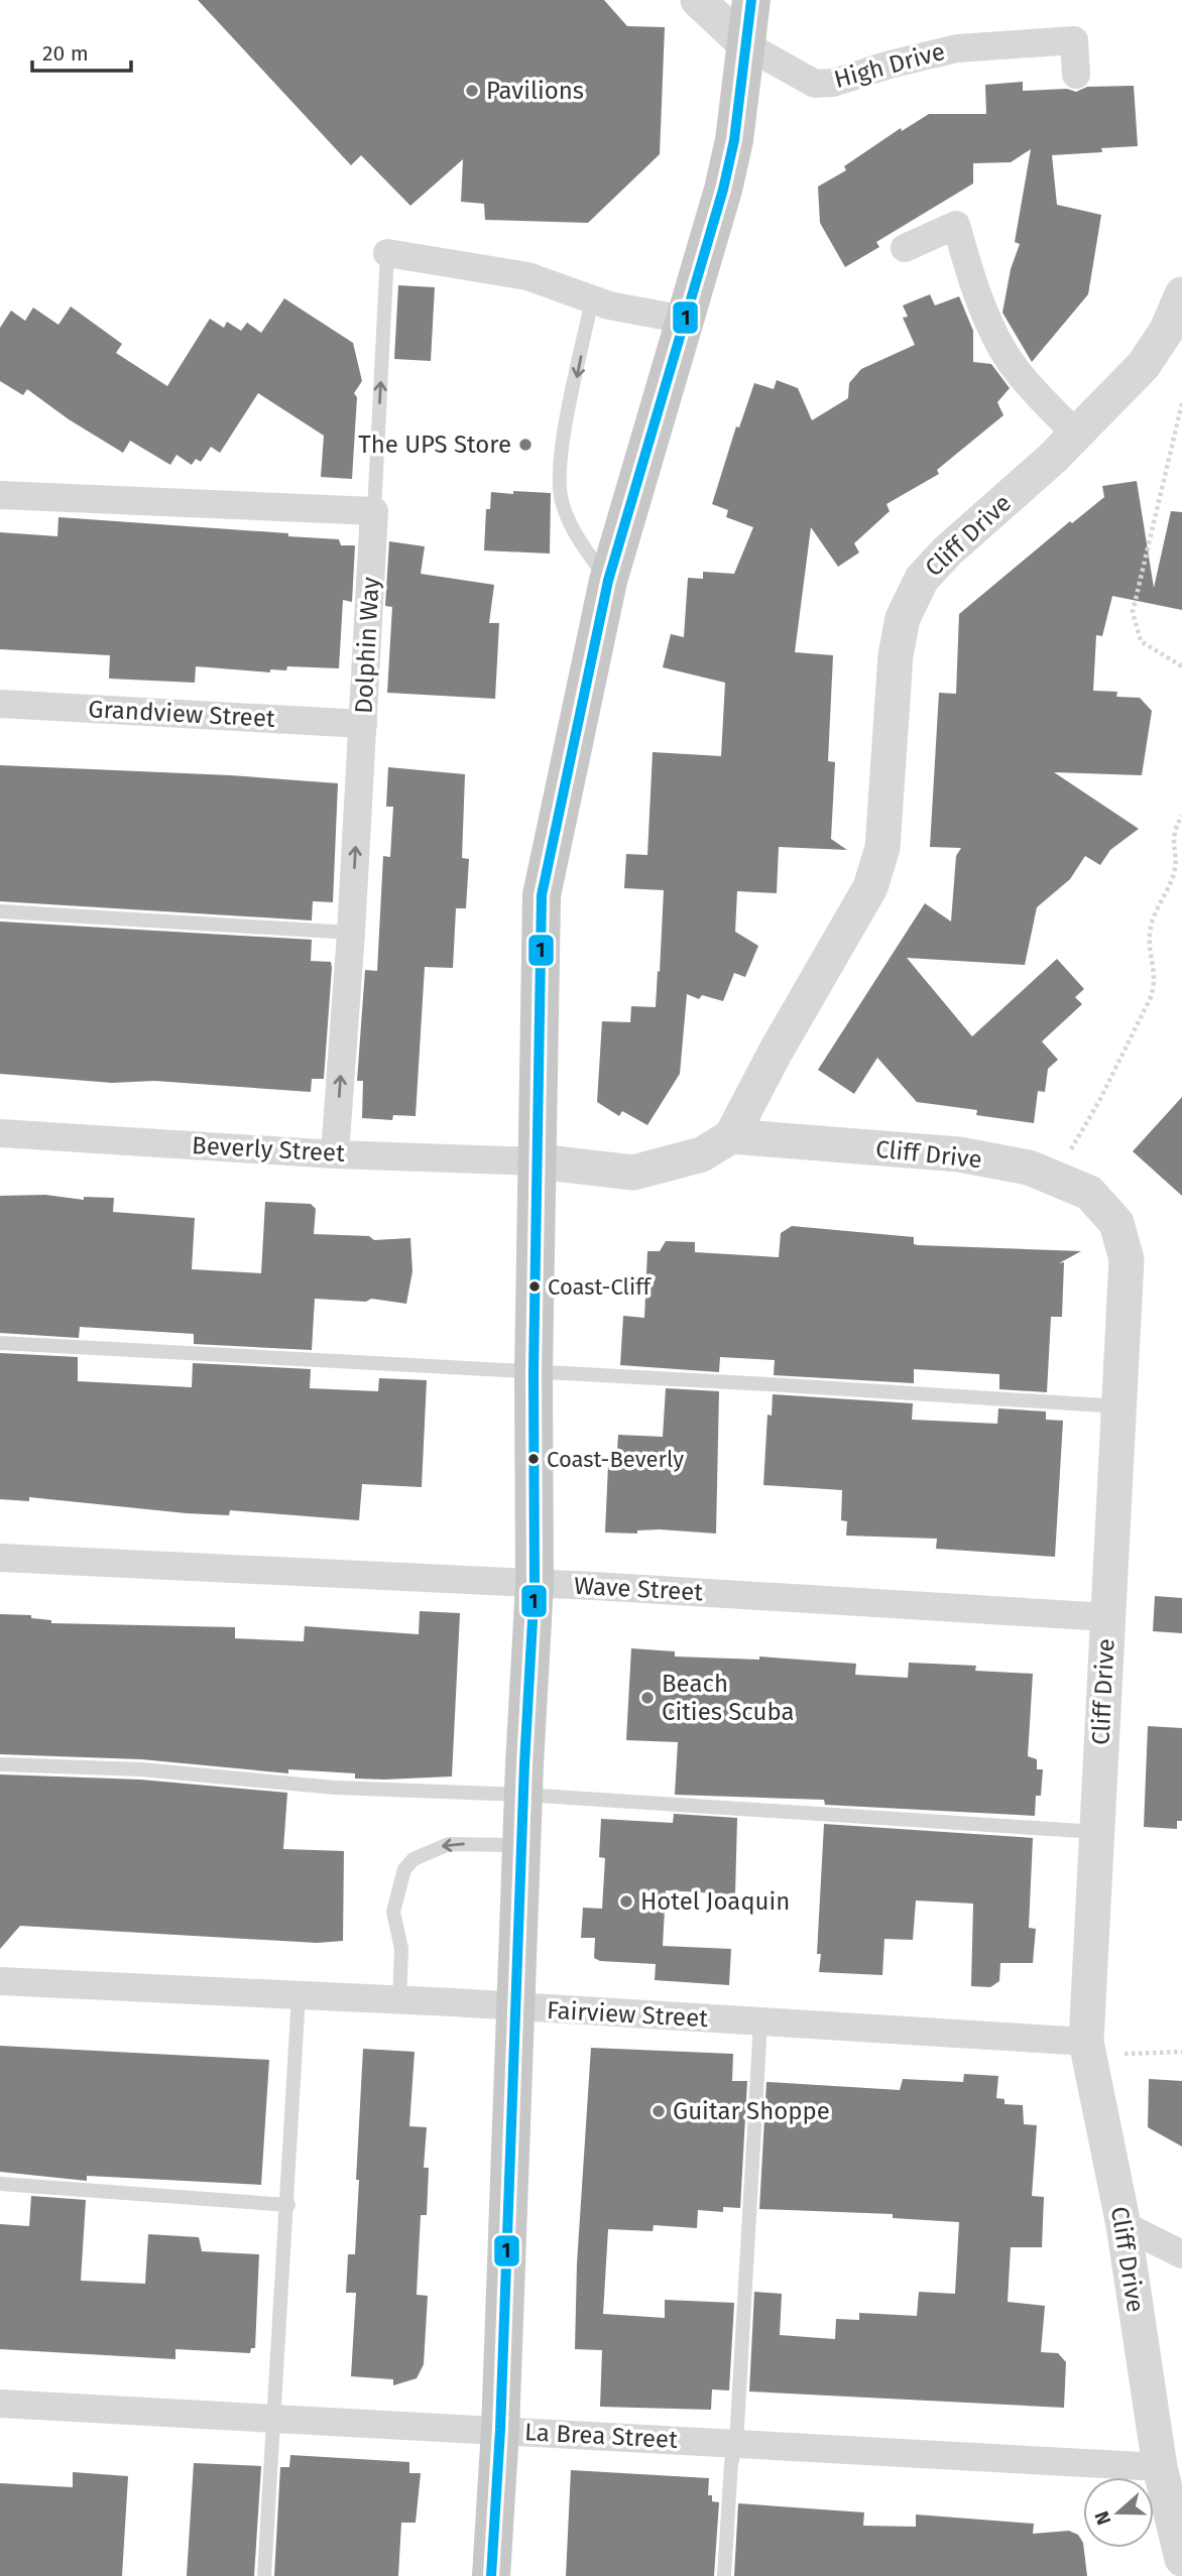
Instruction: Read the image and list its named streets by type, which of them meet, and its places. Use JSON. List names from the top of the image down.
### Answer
{
  "streets": {
    "street": [
      "High Drive",
      "Cliff Drive",
      "Dolphin Way",
      "Grandview Street",
      "Beverly Street",
      "Wave Street",
      "Fairview Street",
      "La Brea Street"
    ]
  },
  "crossings": [
    ["Cliff Drive", "Beverly Street"],
    ["Cliff Drive", "Wave Street"],
    ["Cliff Drive", "Fairview Street"],
    ["Cliff Drive", "La Brea Street"],
    ["Dolphin Way", "Grandview Street"],
    ["Dolphin Way", "Beverly Street"]
  ],
  "one_way": ["Dolphin Way"],
  "places": [
    "Pavilions",
    "The UPS Store",
    "Coast-Cliff",
    "Coast-Beverly",
    "Beach Cities Scuba",
    "Hotel Joaquin",
    "Guitar Shoppe"
  ],
  "lines": ["transit line 1"],
  "scale_bar": "20 m",
  "north": "left"
}
